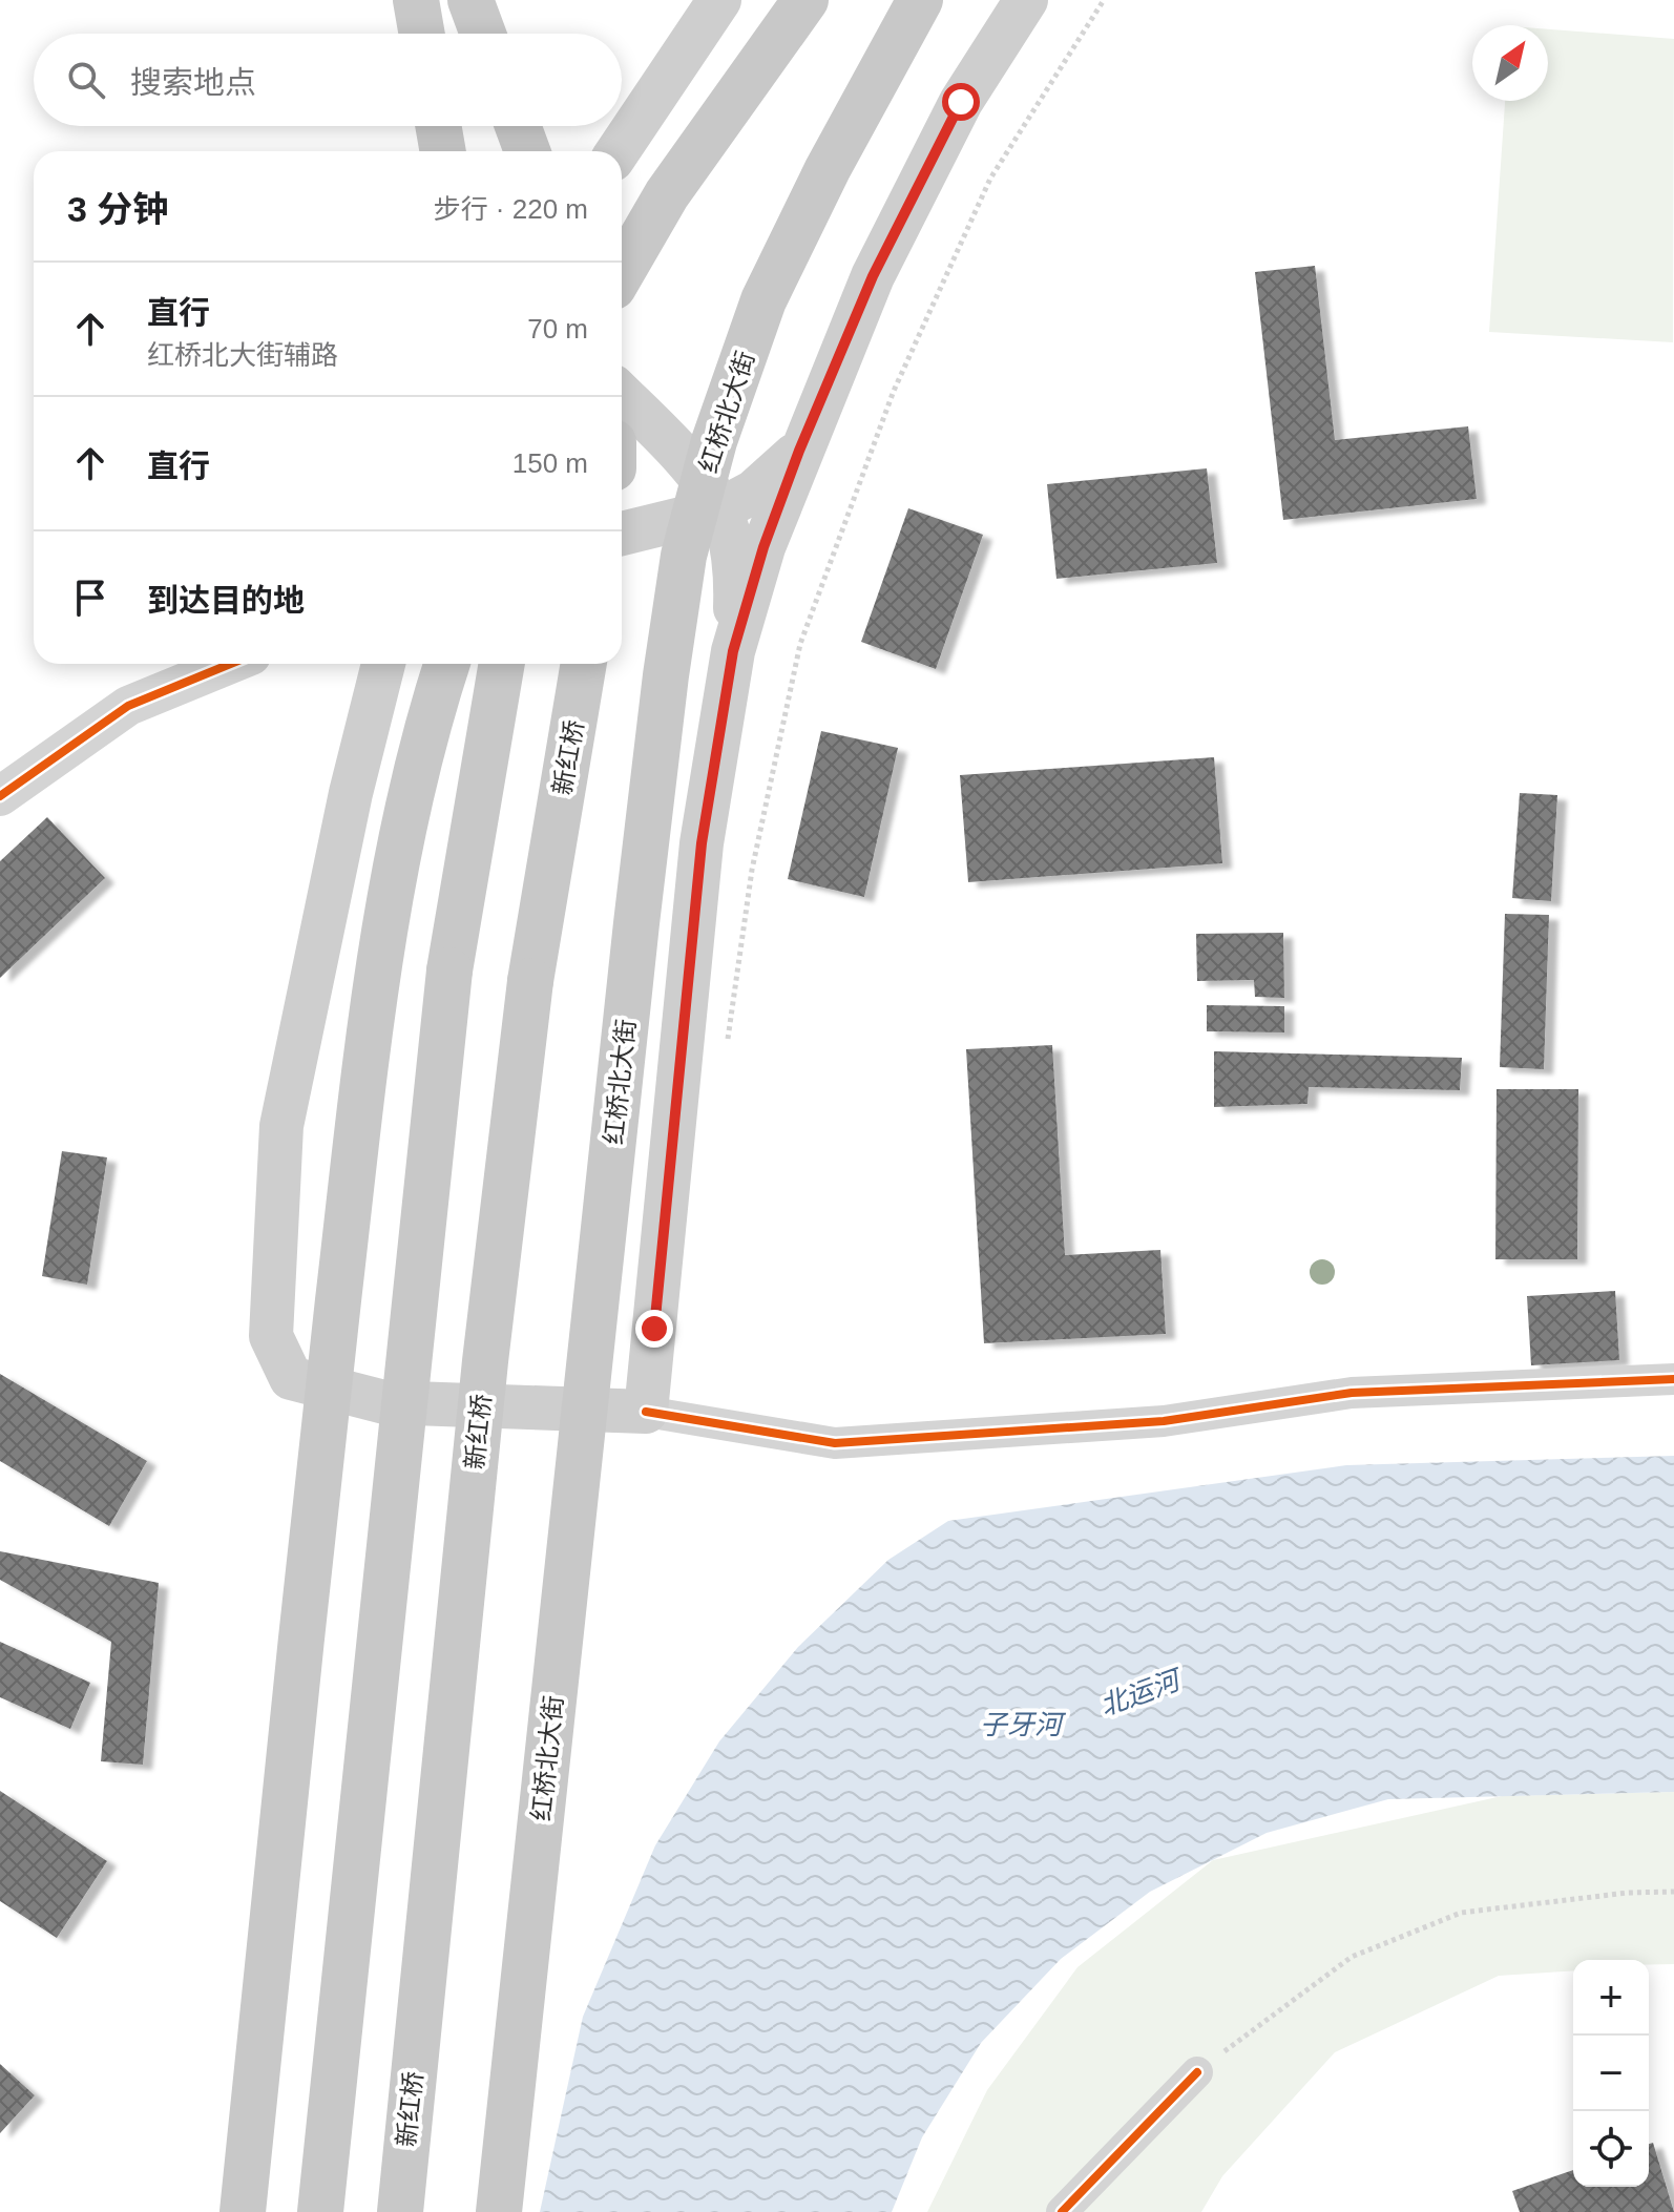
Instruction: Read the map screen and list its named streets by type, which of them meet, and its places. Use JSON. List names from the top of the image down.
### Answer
{
  "streets": {
    "main road": ["红桥北大街", "新红桥"]
  },
  "water": ["北运河", "子牙河"],
  "north": "top right",
  "page": {
    "search": "搜索地点",
    "heading": ["3 分钟", "步行 · 220 m"],
    "list": [
      ["直行", "红桥北大街辅路", "70 m"],
      ["直行", "150 m"],
      "到达目的地"
    ],
    "map_buttons": ["+", "−"]
  }
}
